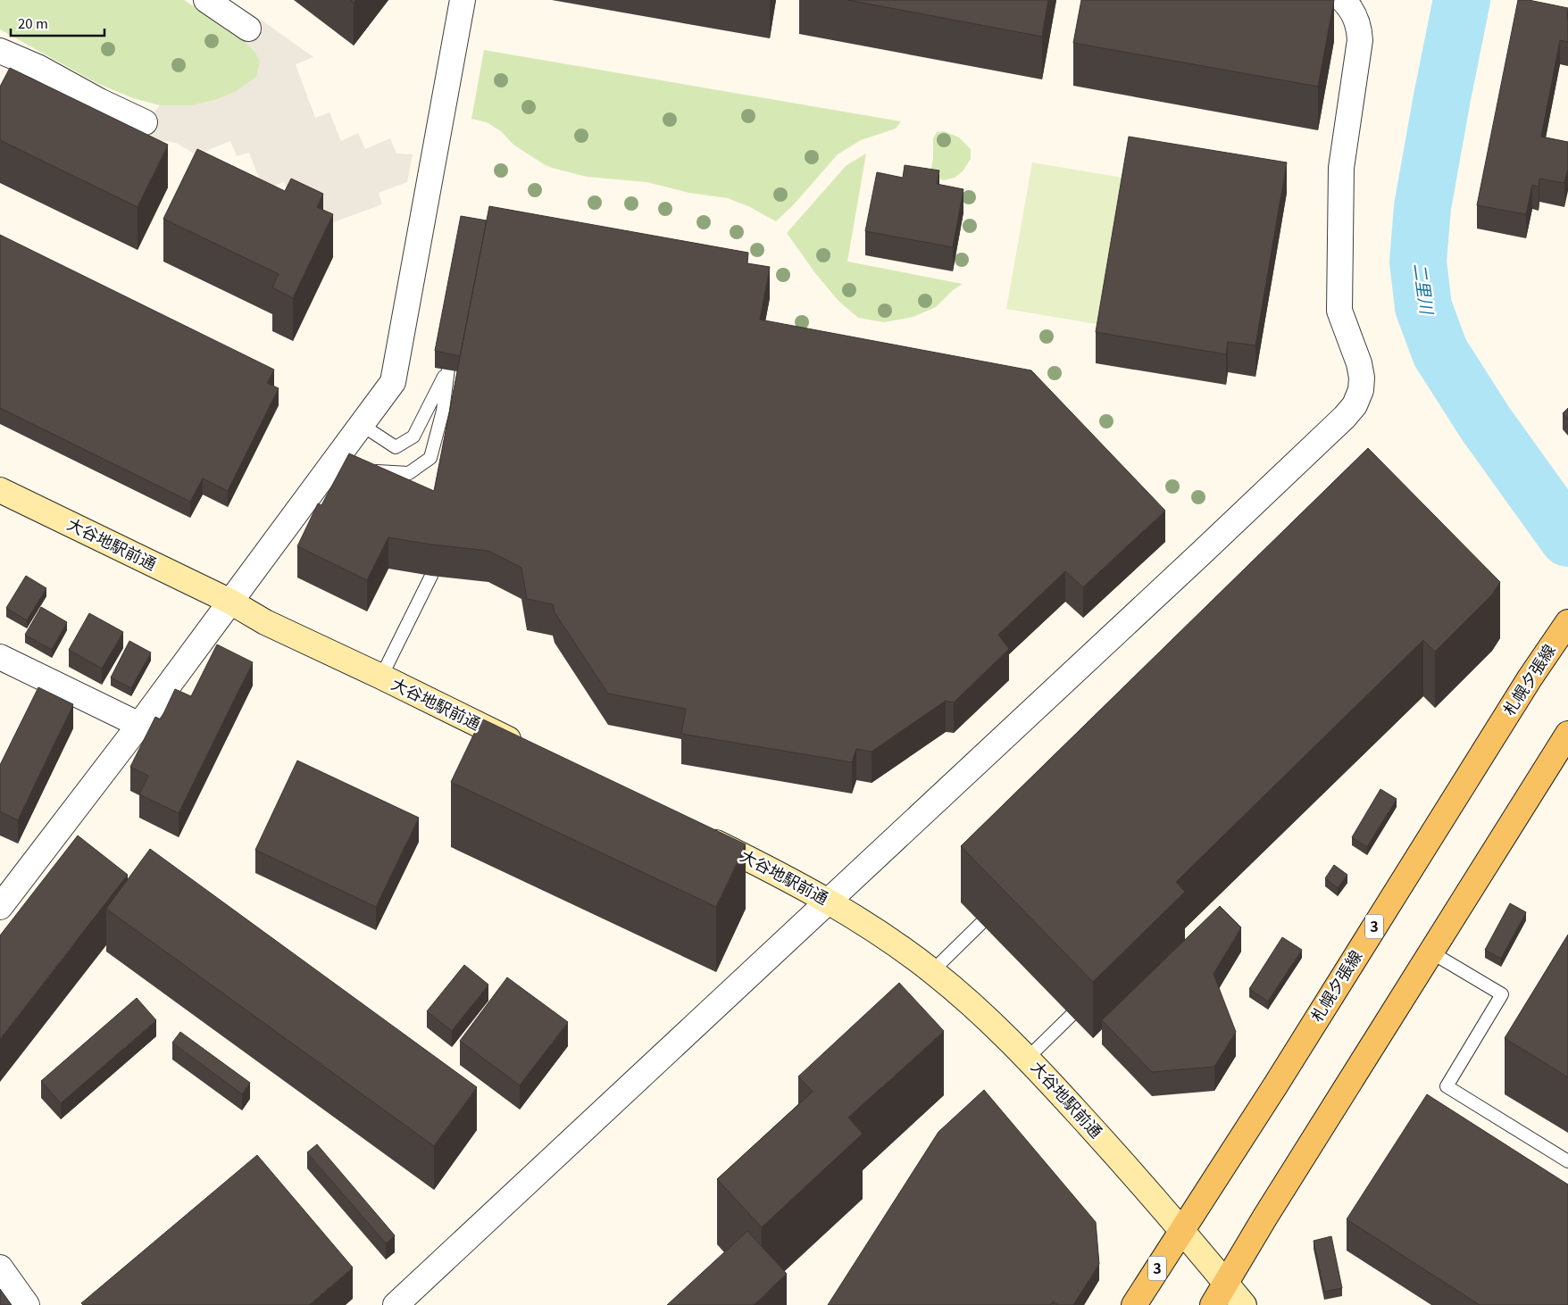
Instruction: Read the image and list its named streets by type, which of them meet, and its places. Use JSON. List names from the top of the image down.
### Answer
{
  "streets": {
    "main road": ["札幌夕張線", "3"],
    "street": ["大谷地駅前通"]
  },
  "crossings": [
    ["大谷地駅前通", "札幌夕張線"]
  ],
  "water": ["二里川"],
  "scale_bar": "20 m"
}
